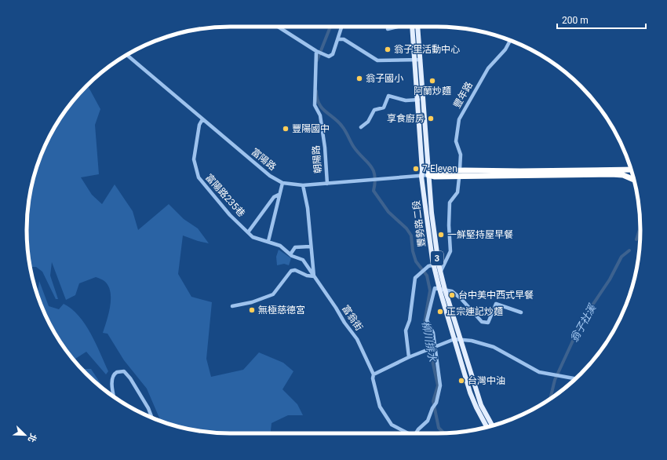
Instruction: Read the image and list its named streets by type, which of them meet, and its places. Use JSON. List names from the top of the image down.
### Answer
{
  "streets": {
    "main road": ["豐勢路二段", "3"],
    "street": [
      "豐年路",
      "富陽路",
      "朝陽路",
      "富陽路235巷",
      "富翁街"
    ]
  },
  "crossings": [
    ["富陽路", "朝陽路"],
    ["富陽路", "富陽路235巷"],
    ["富陽路", "豐勢路二段"],
    ["富陽路", "富翁街"],
    ["富陽路235巷", "富翁街"]
  ],
  "water": ["翁子社溪", "柳川排水"],
  "places": [
    "翁子里活動中心",
    "翁子國小",
    "阿蘭炒麵",
    "享食廚房",
    "豐陽國中",
    "7-Eleven",
    "一鮮堅持屋早餐",
    "台中美中西式早餐",
    "無極慈德宮",
    "正宗連記炒麵",
    "台灣中油"
  ],
  "scale_bar": "200 m",
  "north": "bottom right"
}
